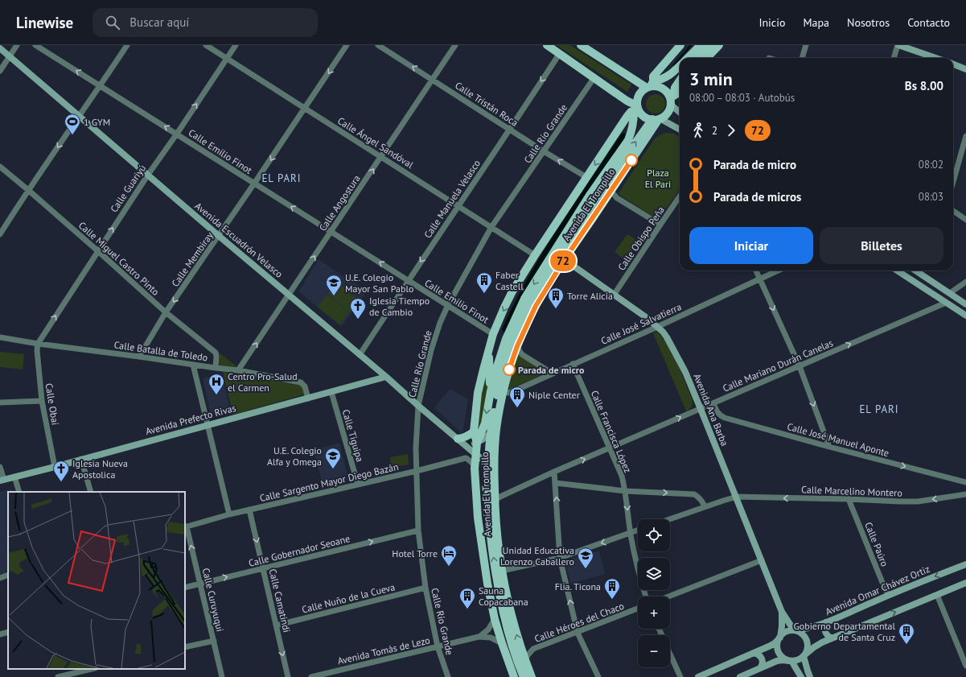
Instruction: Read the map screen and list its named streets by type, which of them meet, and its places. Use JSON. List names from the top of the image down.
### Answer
{
  "streets": {
    "main road": ["Avenida El Trompillo"],
    "street": [
      "Calle Tristán Roca",
      "Calle Río Grande",
      "Calle Ángel Sandóval",
      "Calle Emilio Finot",
      "Calle Guariyú",
      "Calle Manuela Velasco",
      "Calle Angostura",
      "Calle Obispo Peña",
      "Avenida Escuadrón Velasco",
      "Calle Miguel Castro Pinto",
      "Calle Membiray",
      "Calle José Salvatierra",
      "Calle Batalla de Toledo",
      "Calle Mariano Durán Canelas",
      "Calle Obaí",
      "Avenida Ana Barba",
      "Avenida Prefecto Rivas",
      "Calle Francisca López",
      "Calle Tiguipa",
      "Calle José Manuel Aponte",
      "Calle Sargento Mayor Diego Bazán",
      "Calle Marcelino Montero",
      "Calle Paúro",
      "Calle Gobernador Seoane",
      "Avenida Omar Chávez Ortiz",
      "Calle Nuño de la Cueva",
      "Calle Curuyuqui",
      "Calle Camatindi",
      "Calle Héroes del Chaco",
      "Avenida Tomás de Lezo"
    ]
  },
  "crossings": [
    ["Calle Tristán Roca", "Calle Río Grande"],
    ["Calle Tristán Roca", "Calle Manuela Velasco"],
    ["Calle Tristán Roca", "Calle Angostura"],
    ["Calle Tristán Roca", "Avenida El Trompillo"],
    ["Calle Río Grande", "Calle Ángel Sandóval"],
    ["Calle Río Grande", "Calle Emilio Finot"],
    ["Calle Río Grande", "Avenida Escuadrón Velasco"],
    ["Calle Río Grande", "Calle Sargento Mayor Diego Bazán"],
    ["Calle Río Grande", "Calle Gobernador Seoane"],
    ["Calle Río Grande", "Calle Nuño de la Cueva"],
    ["Calle Río Grande", "Avenida Tomás de Lezo"],
    ["Calle Ángel Sandóval", "Calle Guariyú"],
    ["Calle Ángel Sandóval", "Calle Manuela Velasco"],
    ["Calle Ángel Sandóval", "Calle Angostura"],
    ["Calle Ángel Sandóval", "Avenida El Trompillo"],
    ["Calle Ángel Sandóval", "Calle Membiray"],
    ["Calle Emilio Finot", "Calle Guariyú"],
    ["Calle Emilio Finot", "Calle Manuela Velasco"],
    ["Calle Emilio Finot", "Calle Angostura"],
    ["Calle Emilio Finot", "Avenida El Trompillo"],
    ["Calle Emilio Finot", "Calle Membiray"],
    ["Calle Guariyú", "Avenida Escuadrón Velasco"],
    ["Calle Guariyú", "Calle Miguel Castro Pinto"],
    ["Calle Guariyú", "Calle Batalla de Toledo"],
    ["Calle Guariyú", "Calle Obaí"],
    ["Calle Manuela Velasco", "Avenida Escuadrón Velasco"],
    ["Calle Angostura", "Avenida Escuadrón Velasco"],
    ["Calle Angostura", "Calle Batalla de Toledo"],
    ["Avenida El Trompillo", "Avenida Escuadrón Velasco"],
    ["Avenida El Trompillo", "Calle José Salvatierra"],
    ["Avenida El Trompillo", "Calle Mariano Durán Canelas"],
    ["Avenida El Trompillo", "Avenida Ana Barba"],
    ["Avenida El Trompillo", "Calle Sargento Mayor Diego Bazán"],
    ["Avenida El Trompillo", "Calle Héroes del Chaco"],
    ["Avenida El Trompillo", "Avenida Tomás de Lezo"],
    ["Calle Obispo Peña", "Avenida Ana Barba"],
    ["Avenida Escuadrón Velasco", "Calle Membiray"],
    ["Avenida Escuadrón Velasco", "Avenida Prefecto Rivas"],
    ["Calle Miguel Castro Pinto", "Calle Membiray"],
    ["Calle Miguel Castro Pinto", "Calle Batalla de Toledo"],
    ["Calle Membiray", "Calle Batalla de Toledo"],
    ["Calle José Salvatierra", "Avenida Ana Barba"],
    ["Calle José Salvatierra", "Calle Francisca López"],
    ["Calle Batalla de Toledo", "Calle Obaí"],
    ["Calle Batalla de Toledo", "Avenida Prefecto Rivas"],
    ["Calle Mariano Durán Canelas", "Avenida Ana Barba"],
    ["Calle Mariano Durán Canelas", "Calle Francisca López"],
    ["Calle Mariano Durán Canelas", "Calle José Manuel Aponte"],
    ["Calle Obaí", "Avenida Prefecto Rivas"],
    ["Avenida Ana Barba", "Calle Marcelino Montero"],
    ["Avenida Ana Barba", "Avenida Omar Chávez Ortiz"],
    ["Avenida Prefecto Rivas", "Calle Tiguipa"],
    ["Calle Tiguipa", "Calle Sargento Mayor Diego Bazán"],
    ["Calle Sargento Mayor Diego Bazán", "Calle Curuyuqui"],
    ["Calle Sargento Mayor Diego Bazán", "Calle Camatindi"],
    ["Calle Marcelino Montero", "Calle Paúro"],
    ["Calle Paúro", "Avenida Omar Chávez Ortiz"],
    ["Calle Gobernador Seoane", "Calle Curuyuqui"],
    ["Calle Gobernador Seoane", "Calle Camatindi"],
    ["Calle Nuño de la Cueva", "Calle Camatindi"]
  ],
  "one_way": [
    "Calle Tristán Roca",
    "Calle Emilio Finot",
    "Calle Guariyú",
    "Calle Manuela Velasco",
    "Calle Angostura",
    "Calle Membiray",
    "Calle Mariano Durán Canelas",
    "Calle José Manuel Aponte",
    "Calle Marcelino Montero",
    "Calle Gobernador Seoane",
    "Calle Curuyuqui",
    "Calle Camatindi"
  ],
  "districts": ["EL PARI", "EL PARI"],
  "parks": ["Plaza El Pari"],
  "places": {
    "sports": ["1 GYM"],
    "building": [
      "Faber Castell",
      "Torre Alicia",
      "Niple Center",
      "Flia. Ticona",
      "Sauna Copacabana",
      "Gobierno Departamental de Santa Cruz"
    ],
    "school or university": ["U.E. Colegio Mayor San Pablo", "U.E. Colegio Alfa y Omega", "Unidad Educativa Lorenzo Caballero"],
    "church": ["Iglesia Tiempo de Cambio", "Iglesia Nueva Apostolica"],
    "other": ["Parada de micro"],
    "hospital": ["Centro Pro-Salud el Carmen"],
    "hotel": ["Hotel Torre"]
  },
  "lines": ["bus line 72"],
  "page": {
    "header": "Linewise",
    "search": "Buscar aquí",
    "nav": [
      "Inicio",
      "Mapa",
      "Nosotros",
      "Contacto"
    ],
    "on_map": "72",
    "heading": ["3 min", "08:00 – 08:03 · Autobús", "Bs 8.00"],
    "legs": ["2", "72"],
    "list": [
      {
        "name": "Parada de micro",
        "value": "08:02"
      },
      {
        "name": "Parada de micros",
        "value": "08:03"
      }
    ],
    "buttons": ["Iniciar", "Billetes"],
    "map_buttons": ["+", "−"]
  }
}
